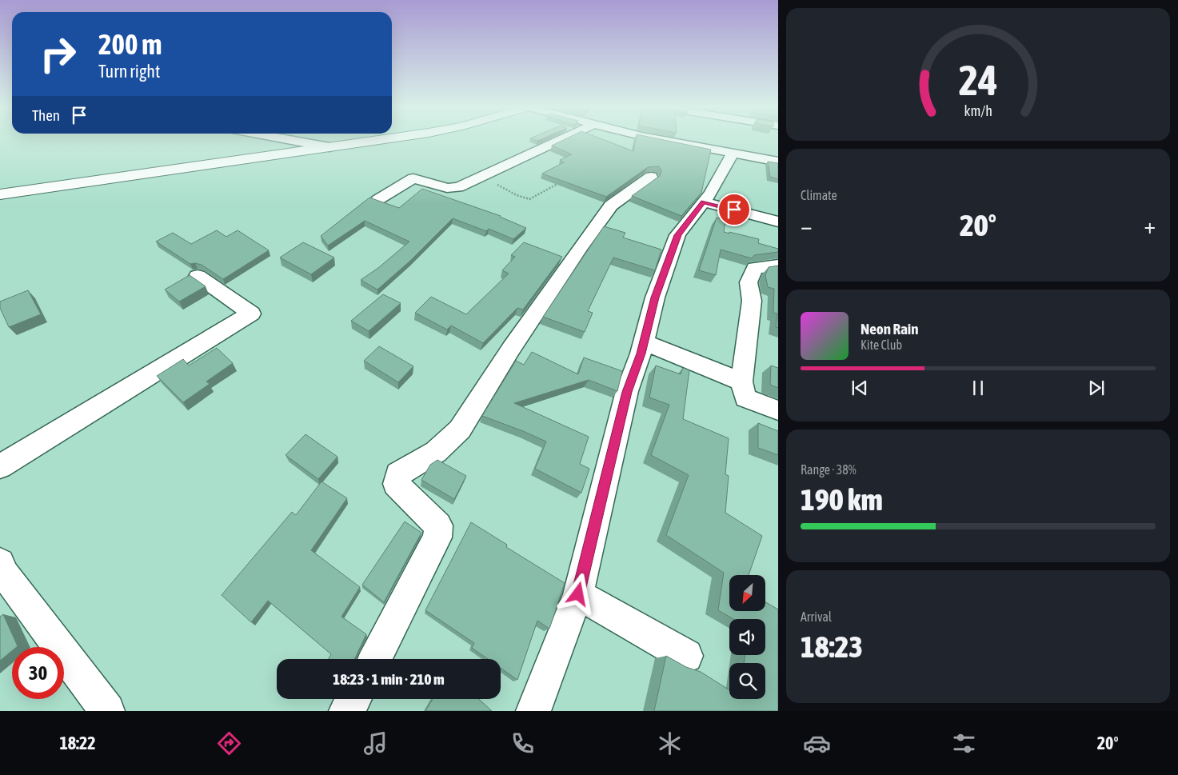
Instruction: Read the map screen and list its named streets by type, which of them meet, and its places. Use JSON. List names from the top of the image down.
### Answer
{
  "north": "bottom left",
  "page": {
    "turn": ["200 m", "Turn right"],
    "then": "Then",
    "tile": [
      "Climate",
      ["Range · 38%", "190 km"],
      ["Arrival", "18:23"]
    ],
    "heat": ["−", "20°", "+"],
    "song": ["Neon Rain", "Kite Club"],
    "limit": "30",
    "trip": "18:23 · 1 min · 210 m",
    "tabs": ["18:22", "20°"],
    "gauge": ["24", "km/h"]
  }
}
